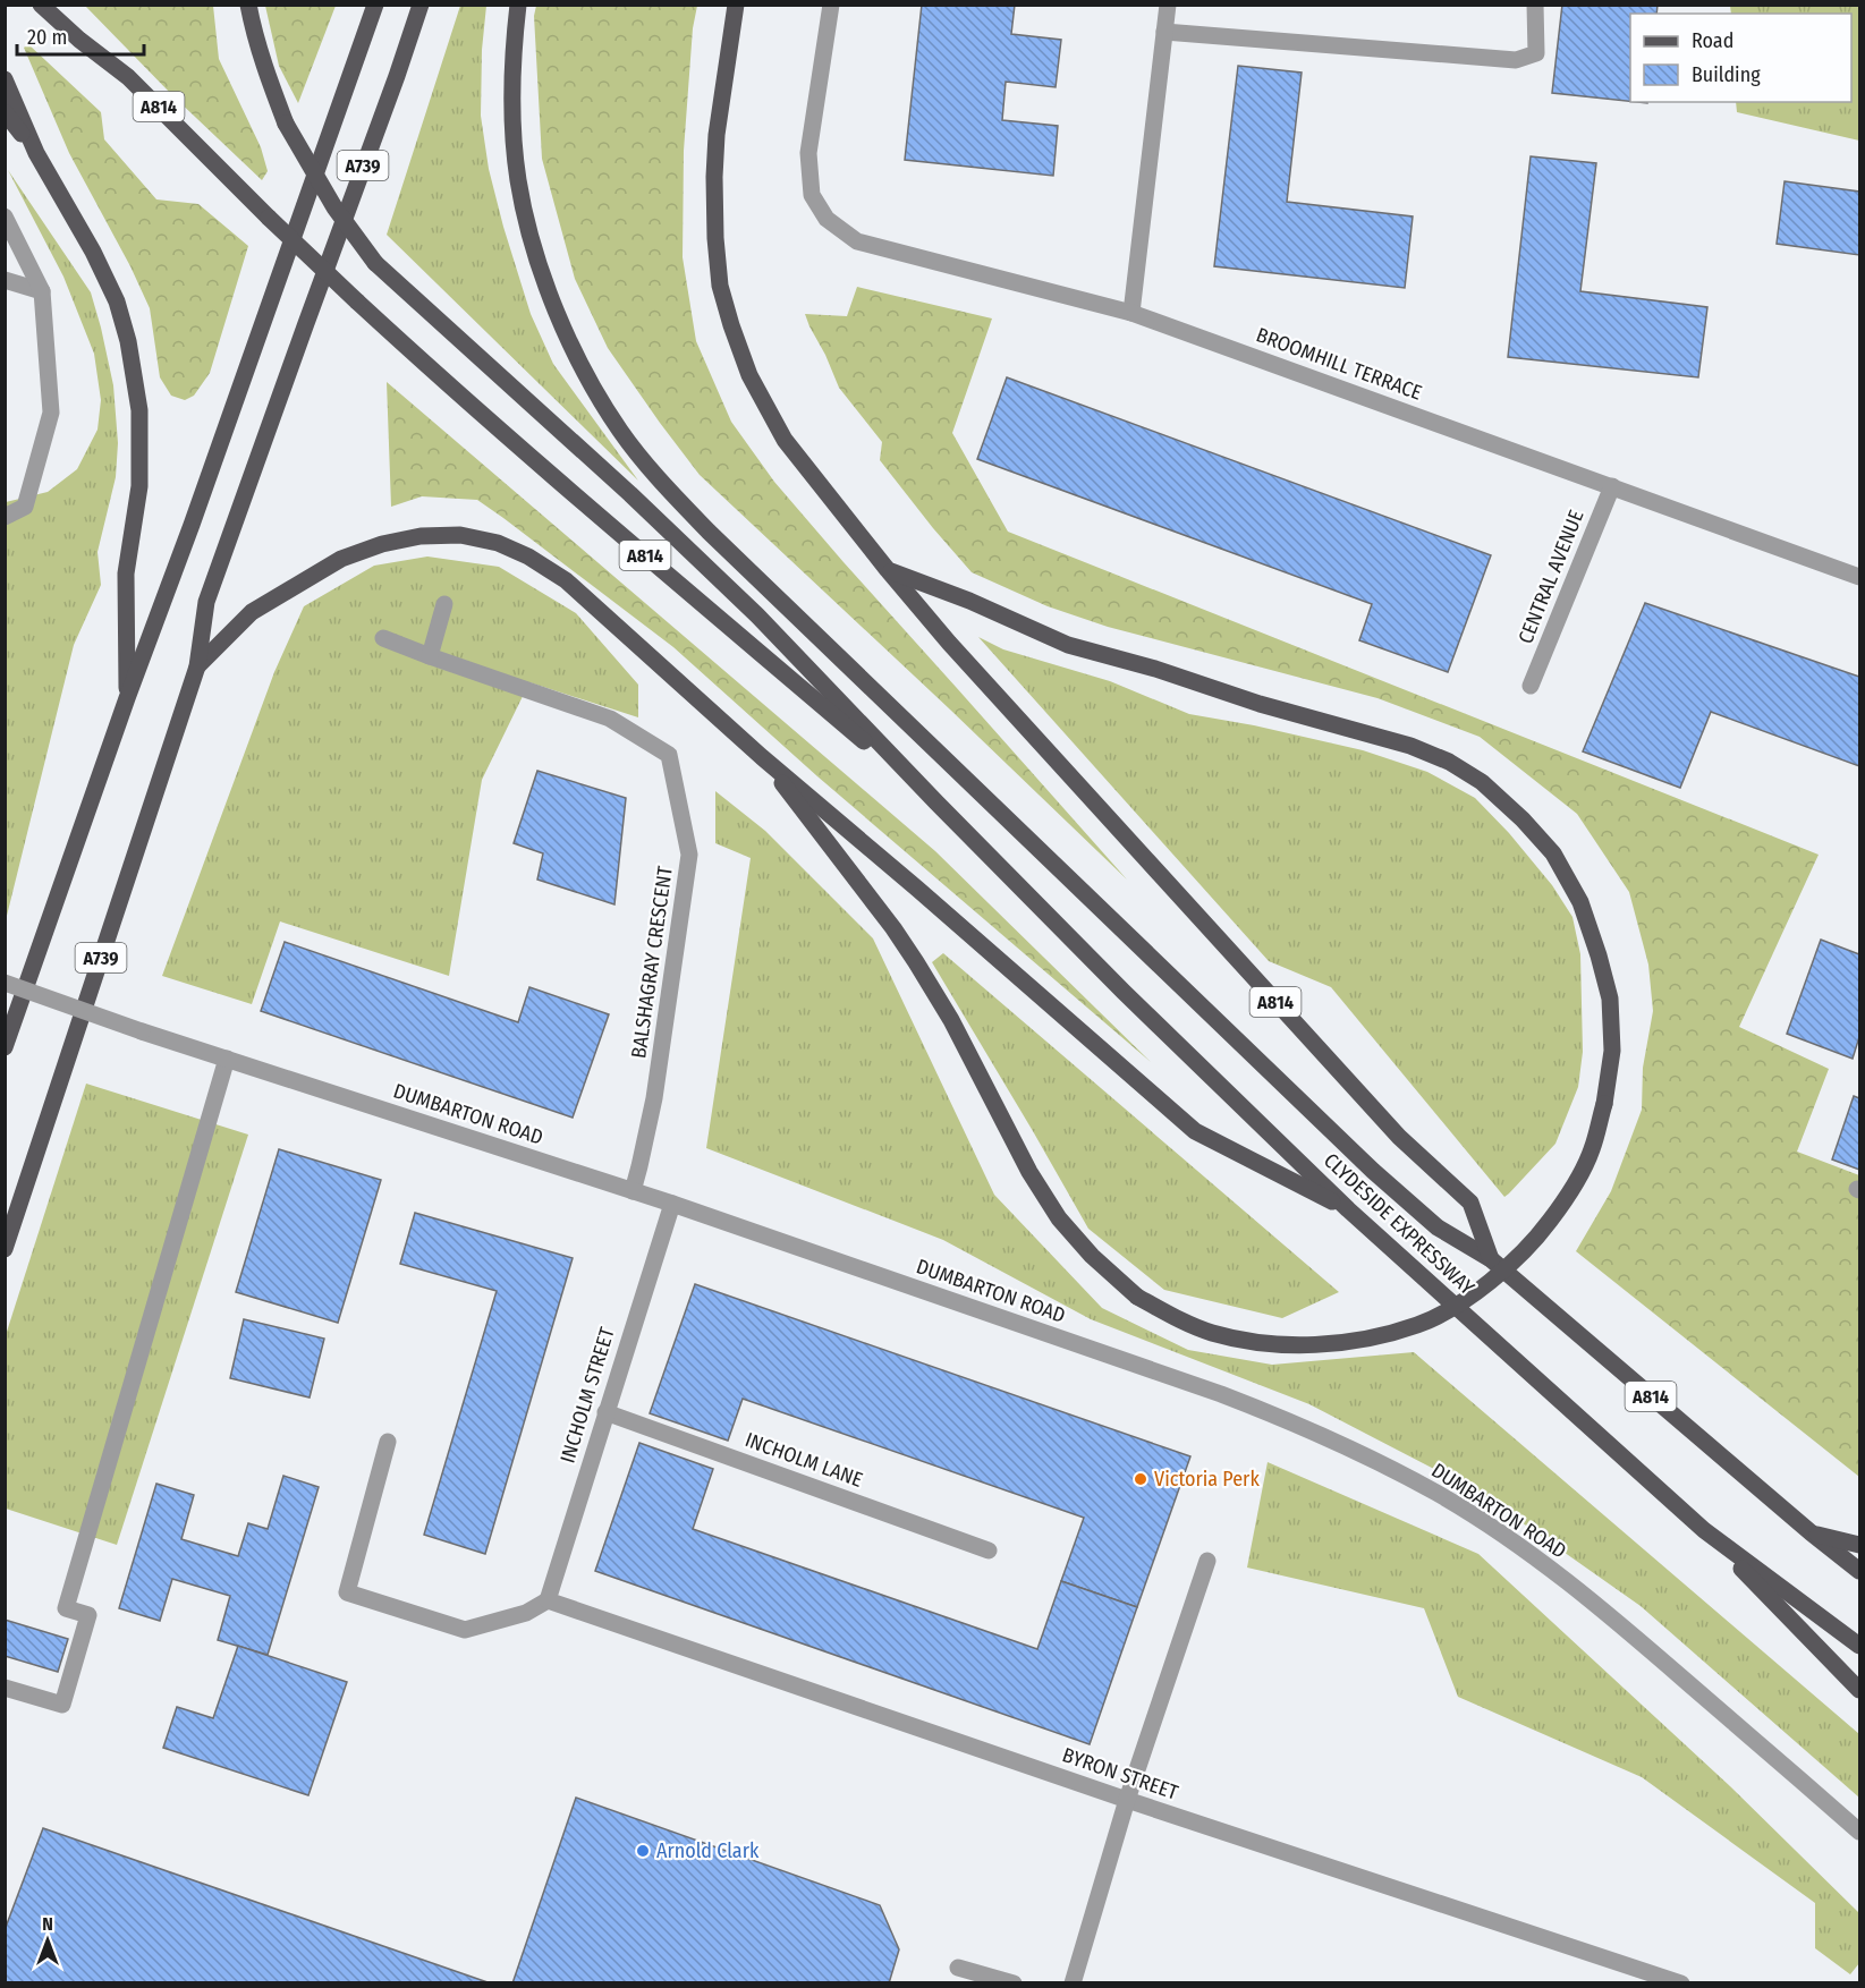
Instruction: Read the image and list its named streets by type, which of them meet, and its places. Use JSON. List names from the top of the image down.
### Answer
{
  "streets": {
    "main road": ["A814", "A739", "CLYDESIDE EXPRESSWAY"],
    "street": [
      "BROOMHILL TERRACE",
      "CENTRAL AVENUE",
      "BALSHAGRAY CRESCENT",
      "DUMBARTON ROAD",
      "INCHOLM STREET",
      "INCHOLM LANE",
      "BYRON STREET"
    ]
  },
  "crossings": [
    ["A814", "CLYDESIDE EXPRESSWAY"],
    ["BROOMHILL TERRACE", "CENTRAL AVENUE"],
    ["BALSHAGRAY CRESCENT", "DUMBARTON ROAD"],
    ["DUMBARTON ROAD", "INCHOLM STREET"],
    ["INCHOLM STREET", "INCHOLM LANE"],
    ["INCHOLM STREET", "BYRON STREET"]
  ],
  "places": ["Victoria Perk", "Arnold Clark"],
  "legend": ["Road", "Building"],
  "scale_bar": "20 m",
  "north": "top"
}
